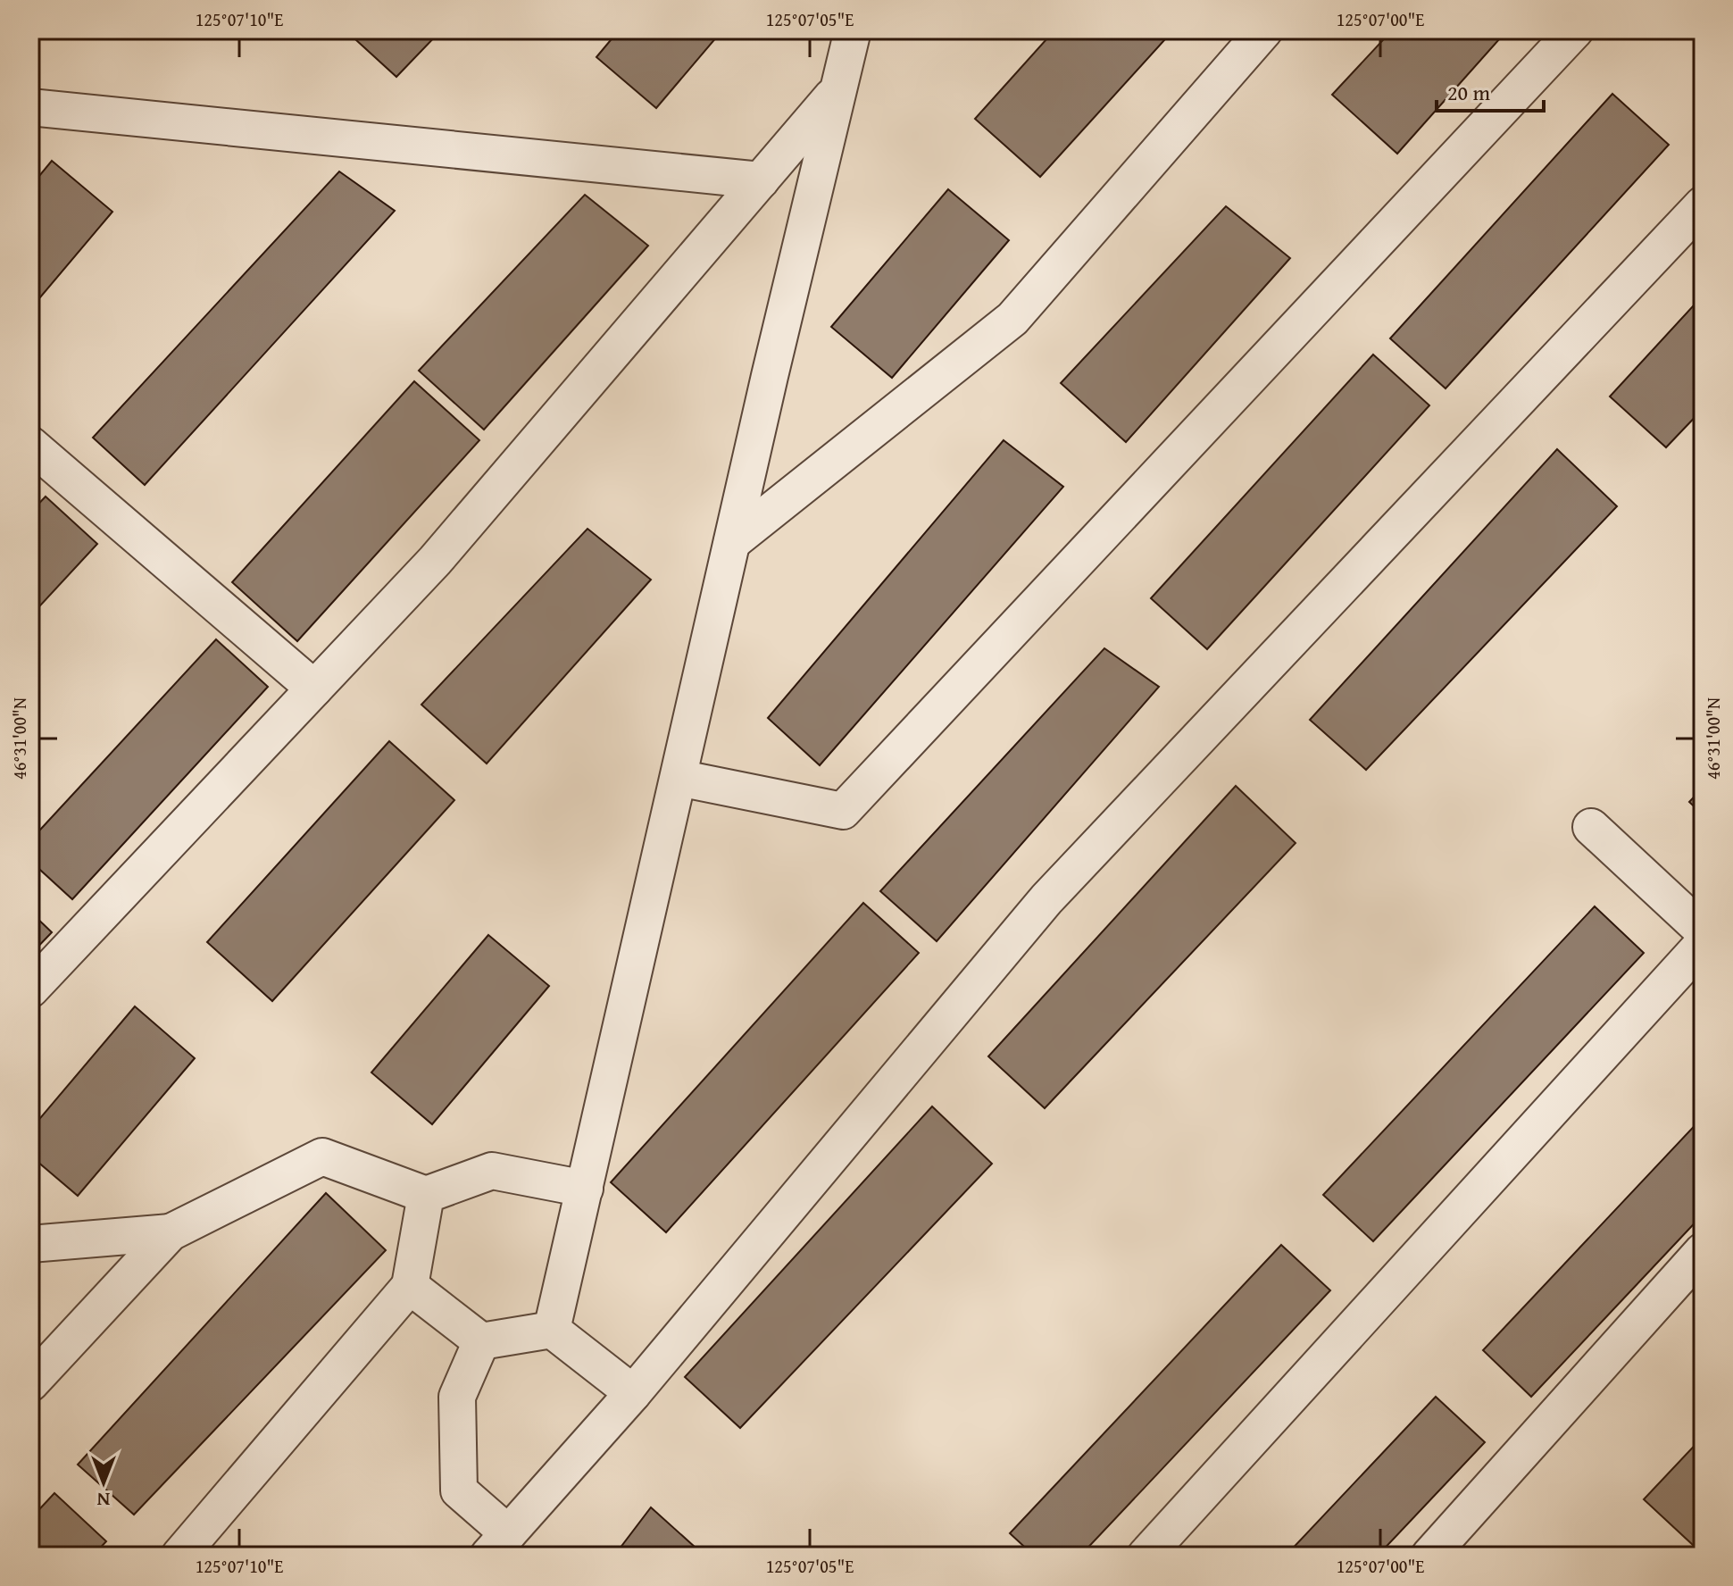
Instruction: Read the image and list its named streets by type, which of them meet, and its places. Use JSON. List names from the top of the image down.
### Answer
{
  "scale_bar": "20 m",
  "north": "bottom",
  "coordinates": [
    "125°07'10\"E",
    "125°07'05\"E",
    "125°07'00\"E",
    "46°31'00\"N"
  ]
}
